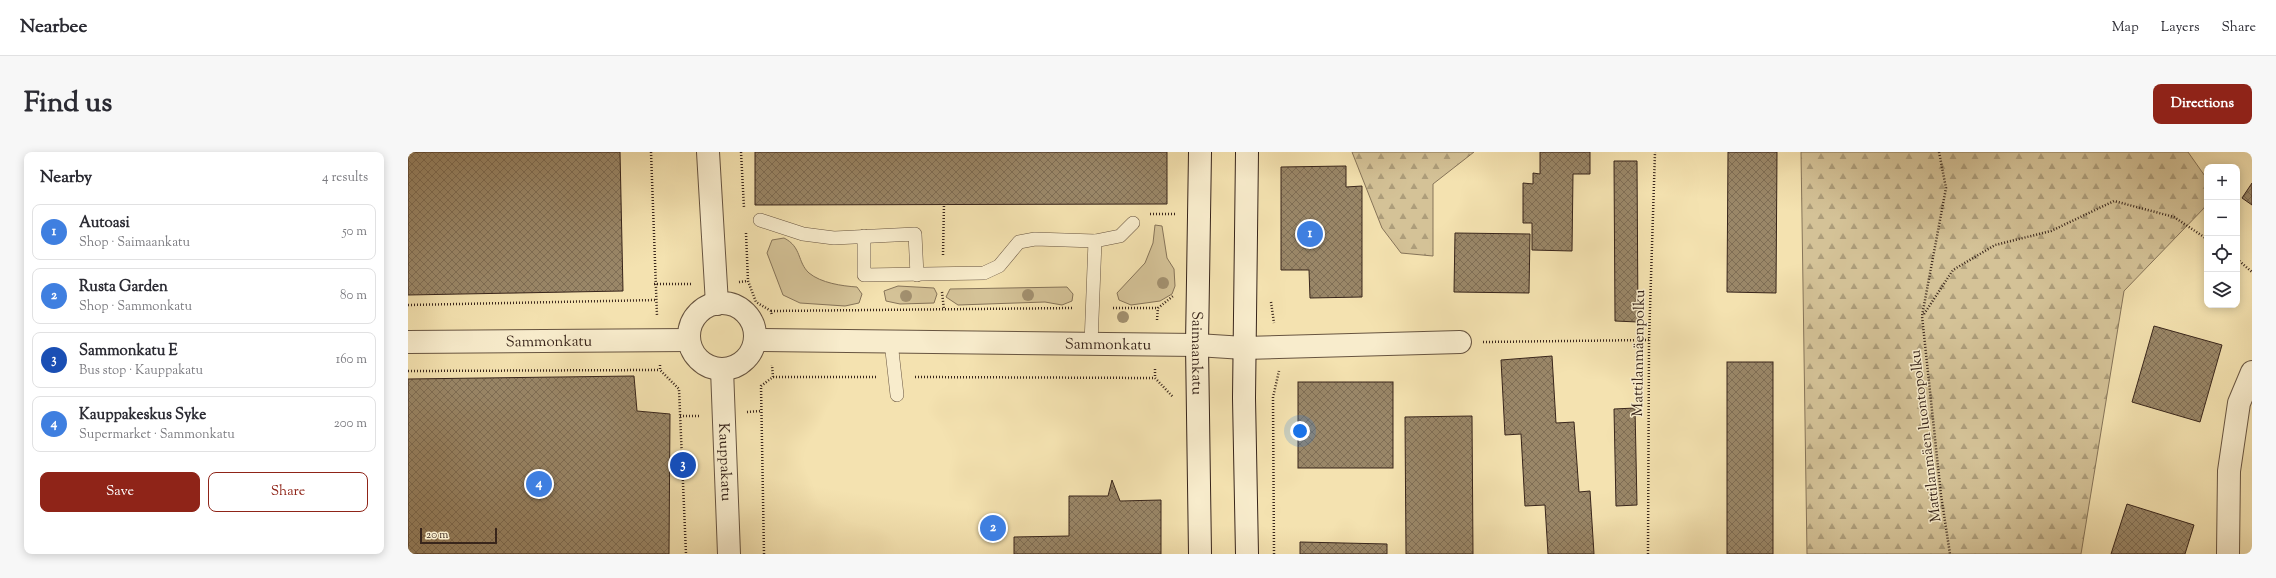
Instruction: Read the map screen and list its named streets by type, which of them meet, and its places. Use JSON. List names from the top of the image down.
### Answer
{
  "streets": {
    "street": ["Sammonkatu", "Saimaankatu", "Kauppakatu"],
    "path": ["Mattilanmäenpolku", "Mattilanmäen luontopolku"]
  },
  "crossings": [
    ["Sammonkatu", "Saimaankatu"],
    ["Sammonkatu", "Kauppakatu"]
  ],
  "scale_bar": "20 m",
  "page": {
    "header": "Nearbee",
    "nav": ["Map", "Layers", "Share"],
    "title": "Find us",
    "buttons": [
      "Directions",
      ["Save", "Share"]
    ],
    "heading": ["Nearby", "4 results"],
    "map_buttons": ["+", "−"],
    "list": [
      {
        "mark": "1",
        "name": "Autoasi",
        "note": "Shop · Saimaankatu",
        "value": "50 m"
      },
      {
        "mark": "2",
        "name": "Rusta Garden",
        "note": "Shop · Sammonkatu",
        "value": "80 m"
      },
      {
        "mark": "3",
        "name": "Sammonkatu E",
        "note": "Bus stop · Kauppakatu",
        "value": "160 m"
      },
      {
        "mark": "4",
        "name": "Kauppakeskus Syke",
        "note": "Supermarket · Sammonkatu",
        "value": "200 m"
      }
    ],
    "pins": [
      "1",
      "3",
      "4",
      "2"
    ],
    "scale": "20 m"
  }
}
